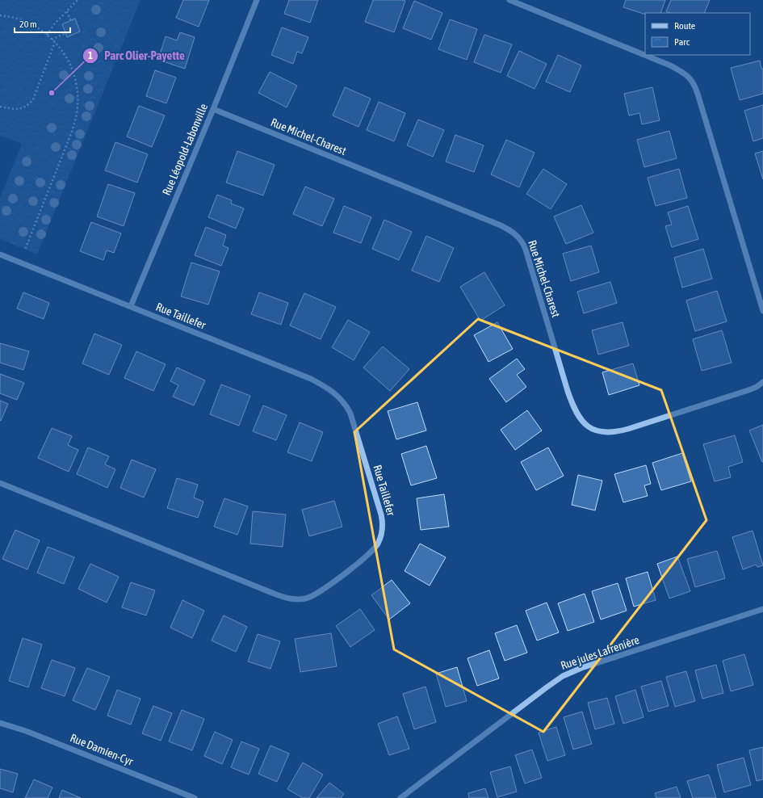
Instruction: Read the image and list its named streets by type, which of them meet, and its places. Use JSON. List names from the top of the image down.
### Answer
{
  "streets": {
    "street": [
      "Rue Michel-Charest",
      "Rue Léopold-Labonville",
      "Rue Taillefer",
      "Rue jules Lafrenière",
      "Rue Damien-Cyr"
    ]
  },
  "crossings": [
    ["Rue Michel-Charest", "Rue Léopold-Labonville"],
    ["Rue Léopold-Labonville", "Rue Taillefer"]
  ],
  "places": ["Parc Olier-Payette"],
  "legend": ["Route", "Parc"],
  "scale_bar": "20 m"
}
